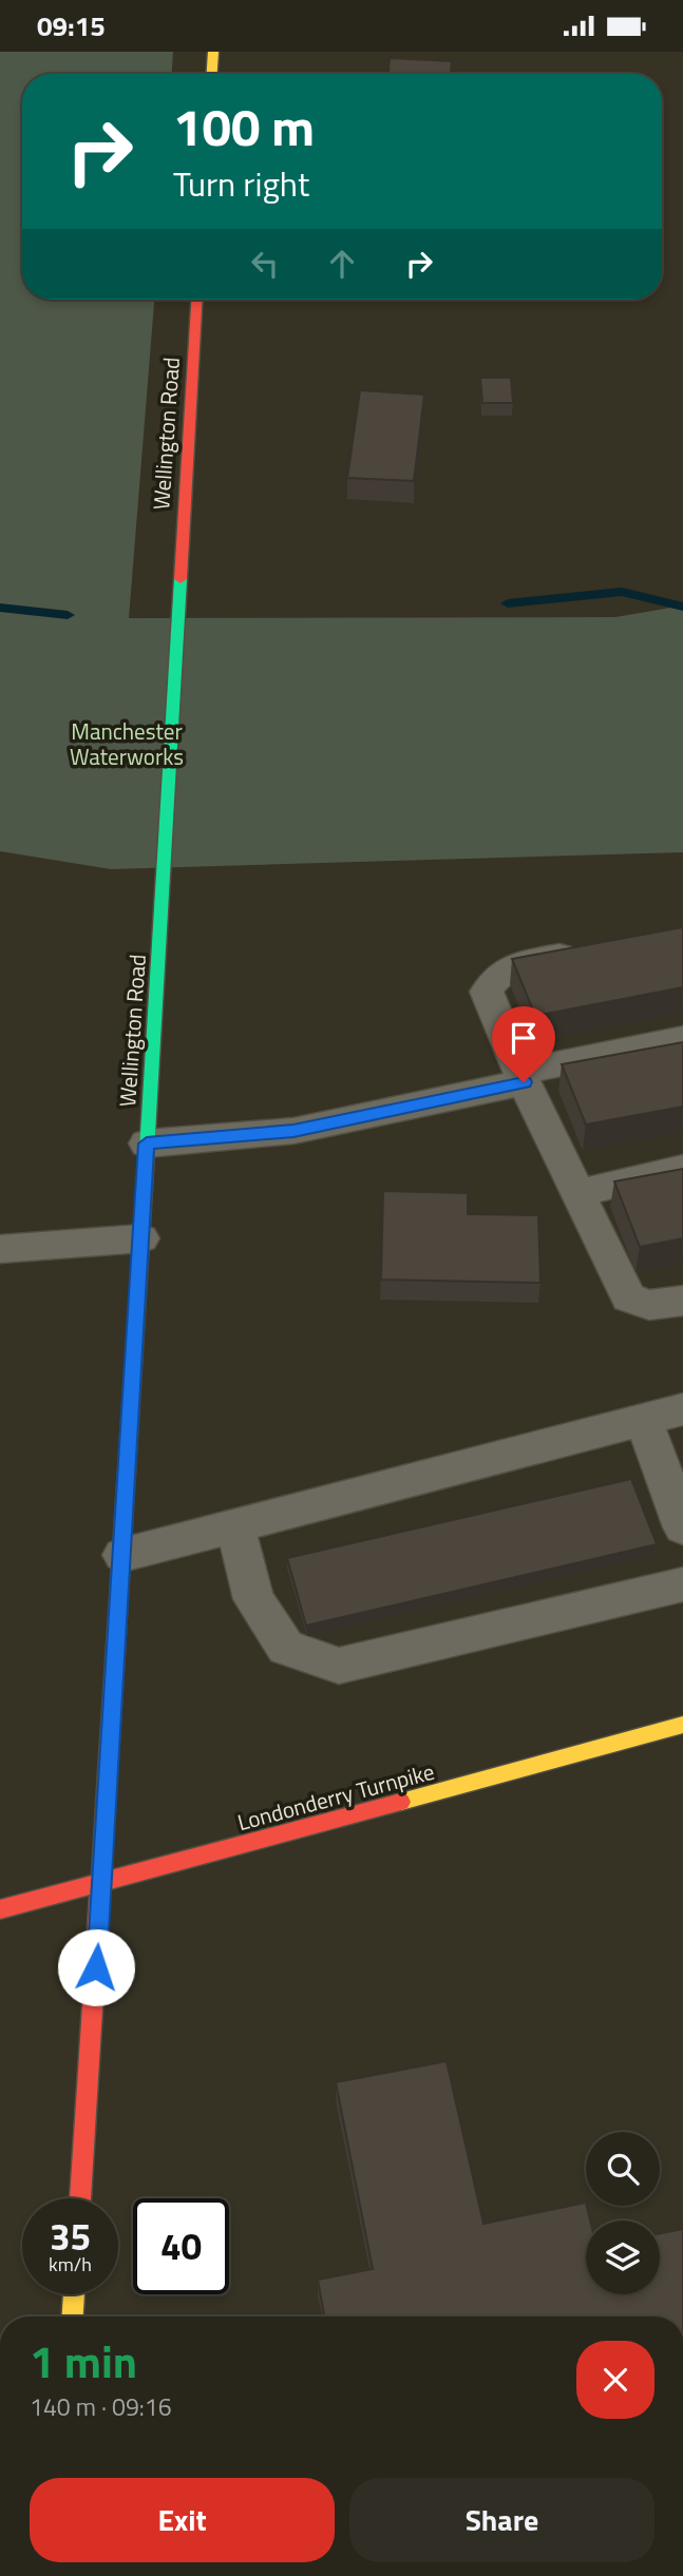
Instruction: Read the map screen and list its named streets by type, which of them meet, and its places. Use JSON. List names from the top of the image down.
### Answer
{
  "streets": {
    "main road": ["Wellington Road", "Londonderry Turnpike"]
  },
  "crossings": [
    ["Wellington Road", "Londonderry Turnpike"]
  ],
  "parks": ["Manchester Waterworks"],
  "page": {
    "status": "09:15",
    "turn": ["100 m", "Turn right"],
    "speed": "35 km/h",
    "limit": "40",
    "heading": ["1 min", "140 m · 09:16"],
    "buttons": ["Exit", "Share"]
  }
}
